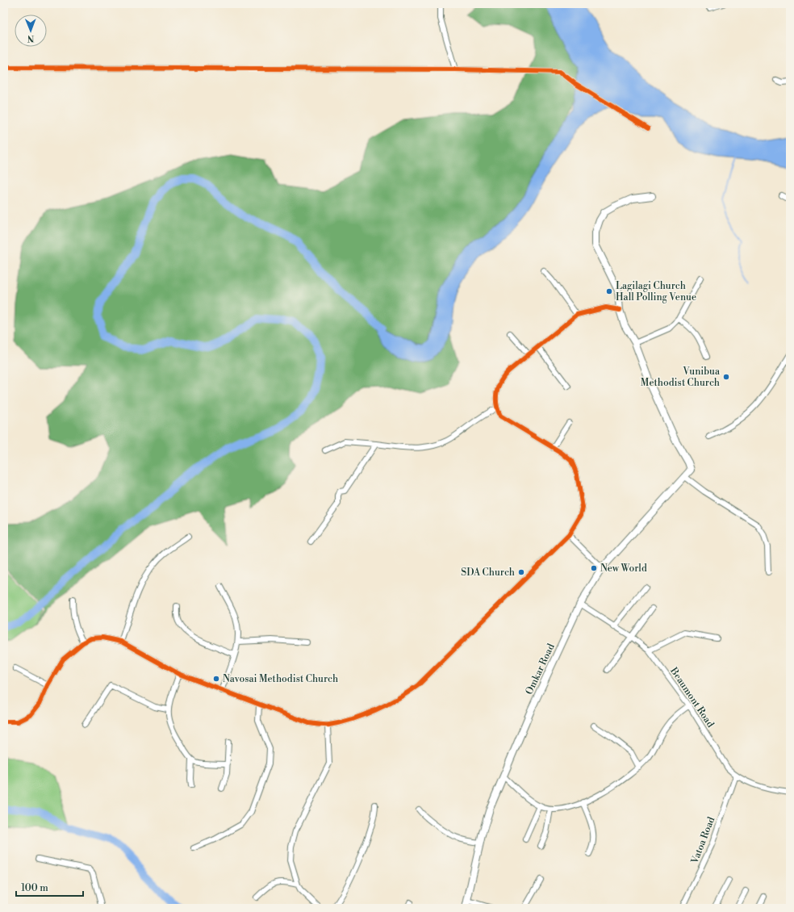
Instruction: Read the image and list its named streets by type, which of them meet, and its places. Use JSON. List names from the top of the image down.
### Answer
{
  "streets": {
    "street": ["Omkar Road", "Beaumont Road", "Vatoa Road"]
  },
  "crossings": [
    ["Omkar Road", "Beaumont Road"],
    ["Beaumont Road", "Vatoa Road"]
  ],
  "places": [
    "Lagilagi Church Hall Polling Venue",
    "Vunibua Methodist Church",
    "New World",
    "SDA Church",
    "Navosai Methodist Church"
  ],
  "scale_bar": "100 m",
  "north": "bottom"
}
